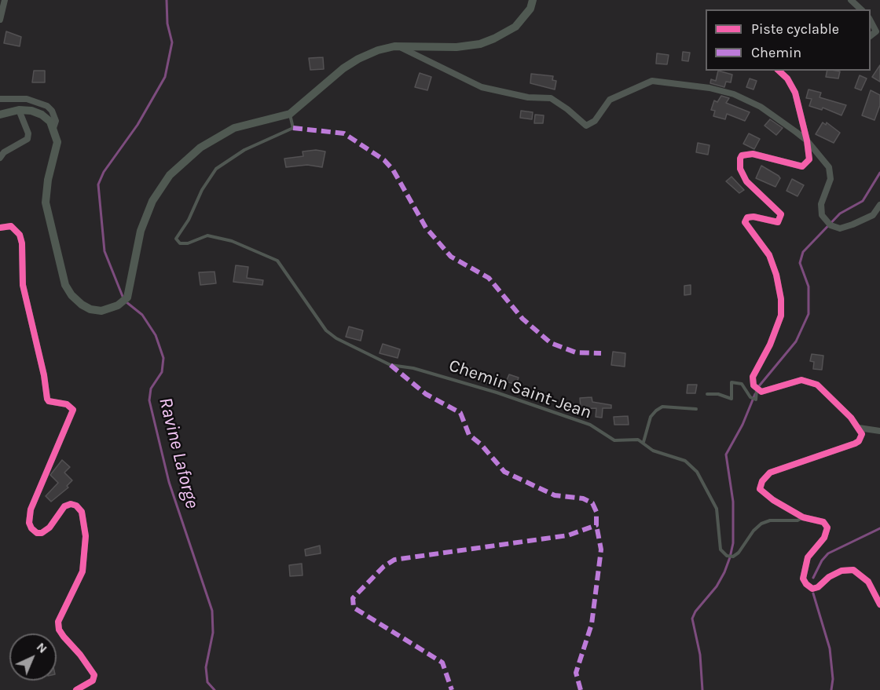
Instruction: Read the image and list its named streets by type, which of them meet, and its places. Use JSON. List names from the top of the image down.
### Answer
{
  "streets": {
    "lane": ["Chemin Saint-Jean"]
  },
  "water": ["Ravine Laforge"],
  "legend": ["Piste cyclable", "Chemin"],
  "north": "top right"
}
